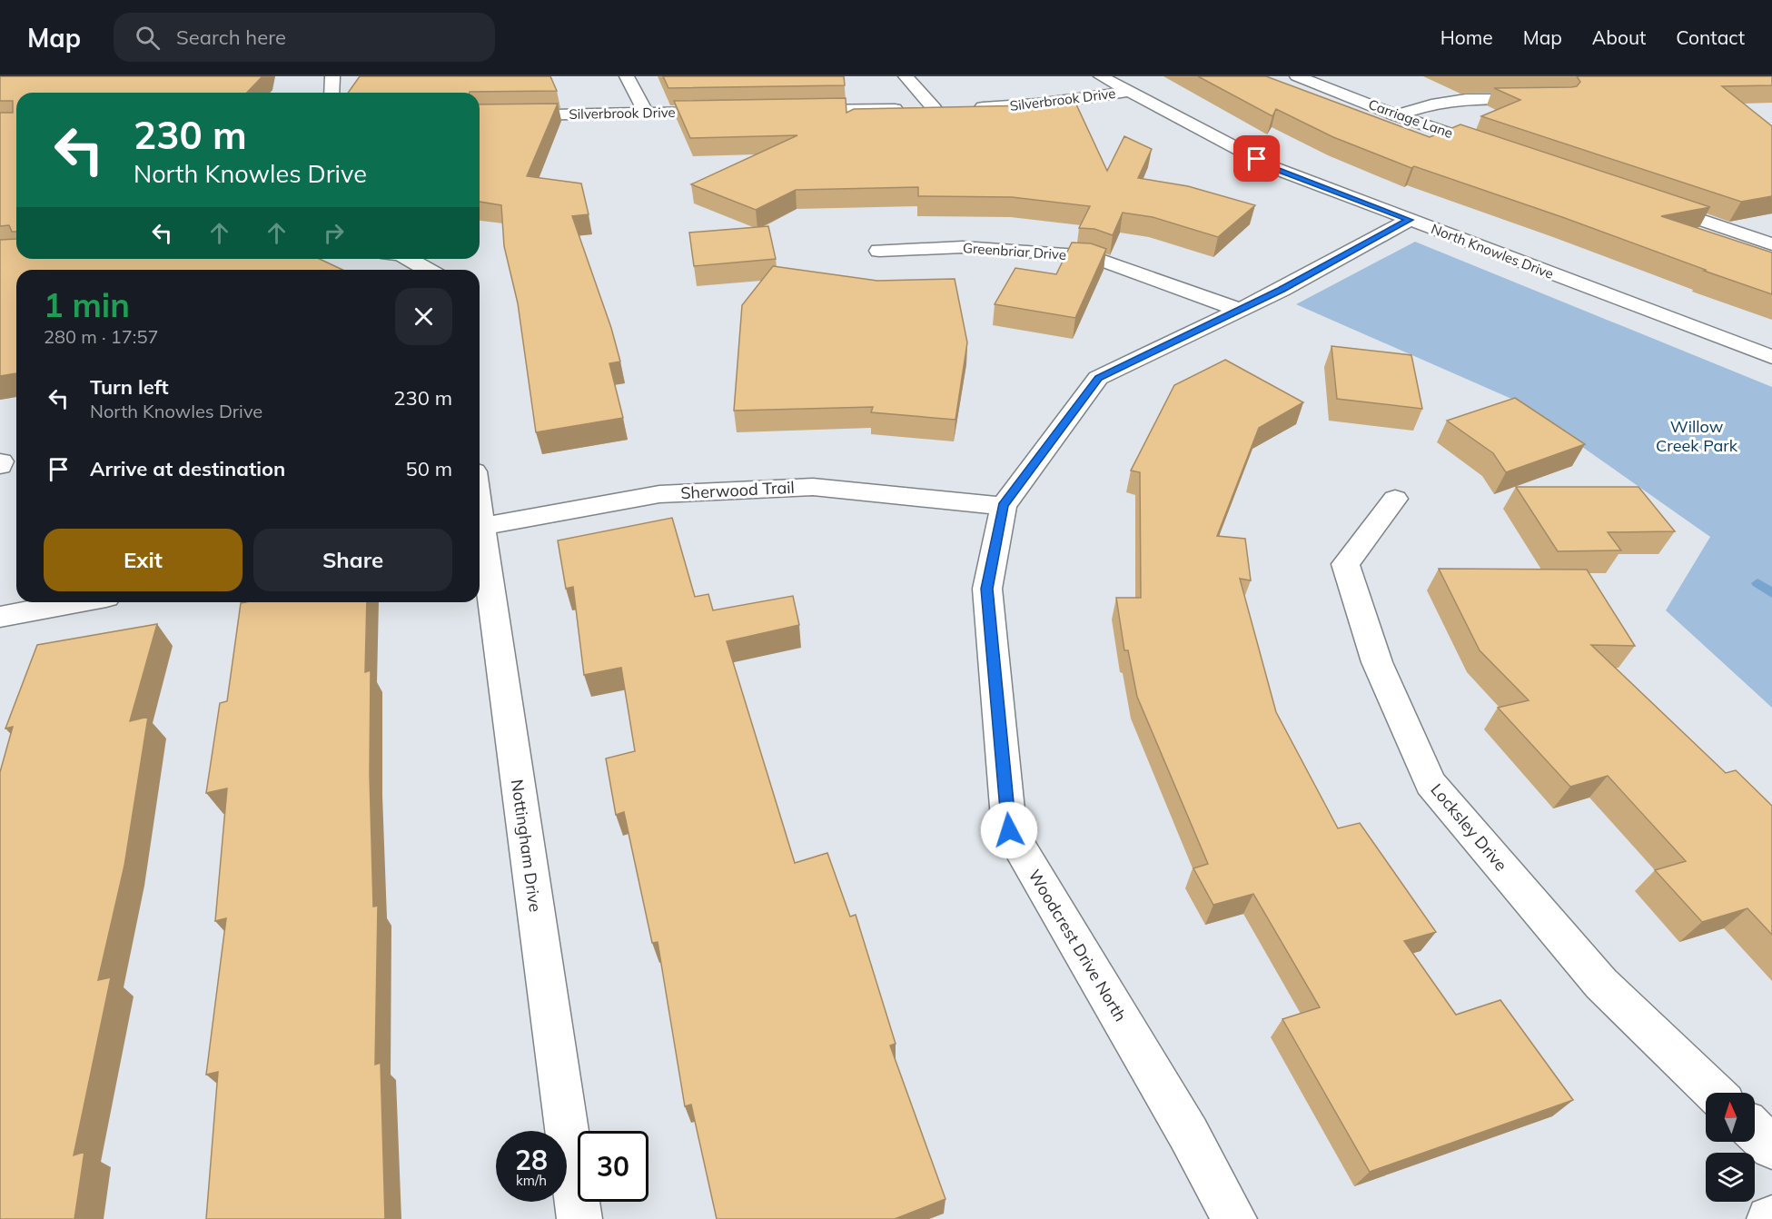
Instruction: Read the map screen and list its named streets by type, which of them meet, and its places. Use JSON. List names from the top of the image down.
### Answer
{
  "streets": {
    "street": [
      "Silverbrook Drive",
      "Carriage Lane",
      "Greenbriar Drive",
      "North Knowles Drive",
      "Sherwood Trail",
      "Locksley Drive",
      "Nottingham Drive",
      "Woodcrest Drive North"
    ]
  },
  "crossings": [
    ["Silverbrook Drive", "North Knowles Drive"],
    ["Greenbriar Drive", "Woodcrest Drive North"],
    ["North Knowles Drive", "Woodcrest Drive North"],
    ["Sherwood Trail", "Woodcrest Drive North"]
  ],
  "parks": ["Willow Creek Park"],
  "north": "top",
  "page": {
    "header": "Map",
    "search": "Search here",
    "nav": [
      "Home",
      "Map",
      "About",
      "Contact"
    ],
    "turn": ["230 m", "North Knowles Drive"],
    "heading": ["1 min", "280 m · 17:57"],
    "list": [
      {
        "name": "Turn left",
        "note": "North Knowles Drive",
        "value": "230 m"
      },
      {
        "name": "Arrive at destination",
        "value": "50 m"
      }
    ],
    "buttons": ["Exit", "Share"],
    "speed": "28 km/h",
    "limit": "30"
  }
}
